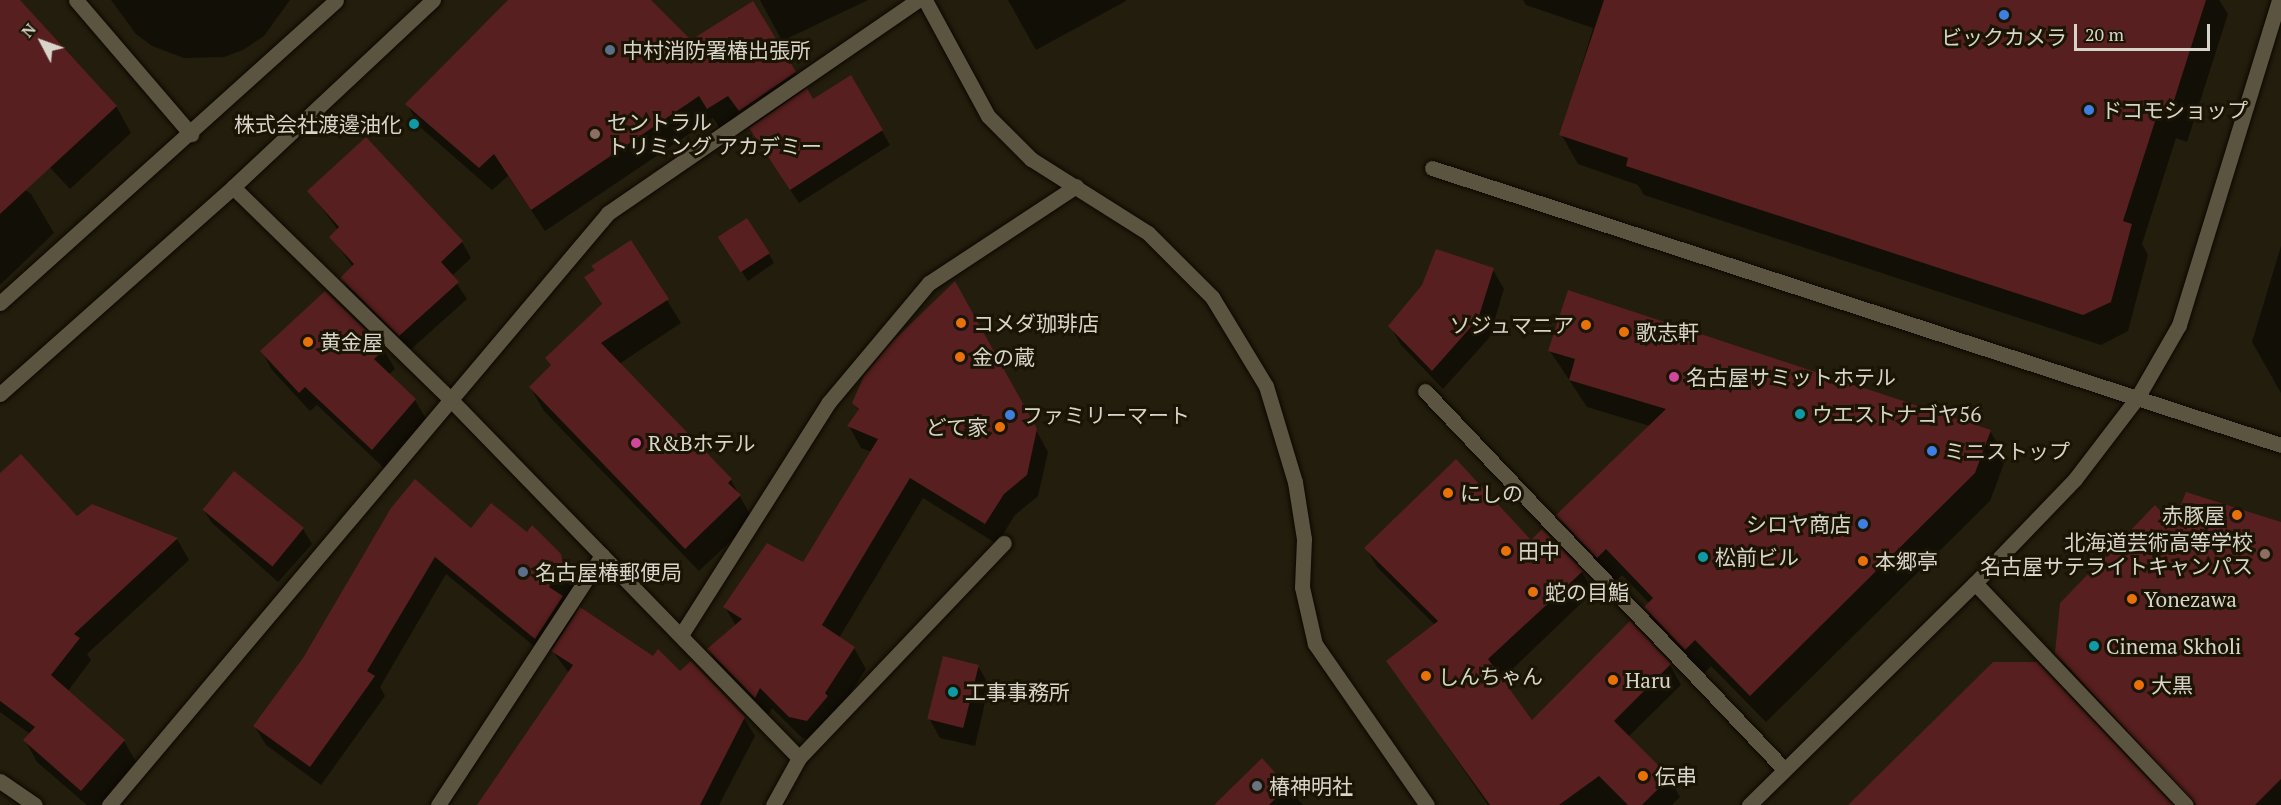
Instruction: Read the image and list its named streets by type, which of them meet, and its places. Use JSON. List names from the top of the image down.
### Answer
{
  "places": [
    "ビックカメラ",
    "中村消防署椿出張所",
    "ドコモショップ",
    "株式会社渡邊油化",
    "セントラル トリミング アカデミー",
    "コメダ珈琲店",
    "ソジュマニア",
    "歌志軒",
    "黄金屋",
    "金の蔵",
    "名古屋サミットホテル",
    "ウエストナゴヤ56",
    "ファミリーマート",
    "どて家",
    "R&Bホテル",
    "ミニストップ",
    "にしの",
    "赤豚屋",
    "シロヤ商店",
    "田中",
    "北海道芸術高等学校 名古屋サテライトキャンパス",
    "松前ビル",
    "本郷亭",
    "名古屋椿郵便局",
    "蛇の目鮨",
    "Yonezawa",
    "Cinema Skholi",
    "しんちゃん",
    "Haru",
    "大黒",
    "工事事務所",
    "伝串",
    "椿神明社"
  ],
  "scale_bar": "20 m",
  "north": "top left"
}
